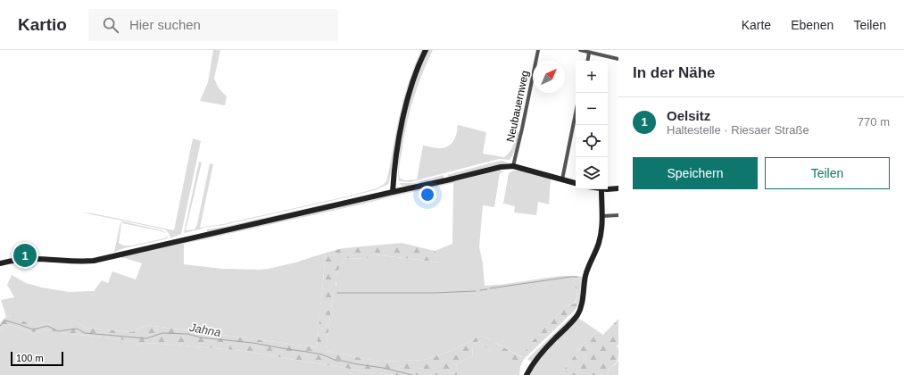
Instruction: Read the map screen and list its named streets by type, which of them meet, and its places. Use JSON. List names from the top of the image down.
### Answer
{
  "streets": {
    "street": ["Neubauernweg"]
  },
  "water": ["Jahna"],
  "scale_bar": "100 m",
  "north": "top right",
  "page": {
    "header": "Kartio",
    "search": "Hier suchen",
    "nav": ["Karte", "Ebenen", "Teilen"],
    "heading": "In der Nähe",
    "map_buttons": ["+", "−"],
    "list": [
      {
        "mark": "1",
        "name": "Oelsitz",
        "note": "Haltestelle · Riesaer Straße",
        "value": "770 m"
      }
    ],
    "buttons": ["Speichern", "Teilen"],
    "pins": "1",
    "scale": "100 m"
  }
}
